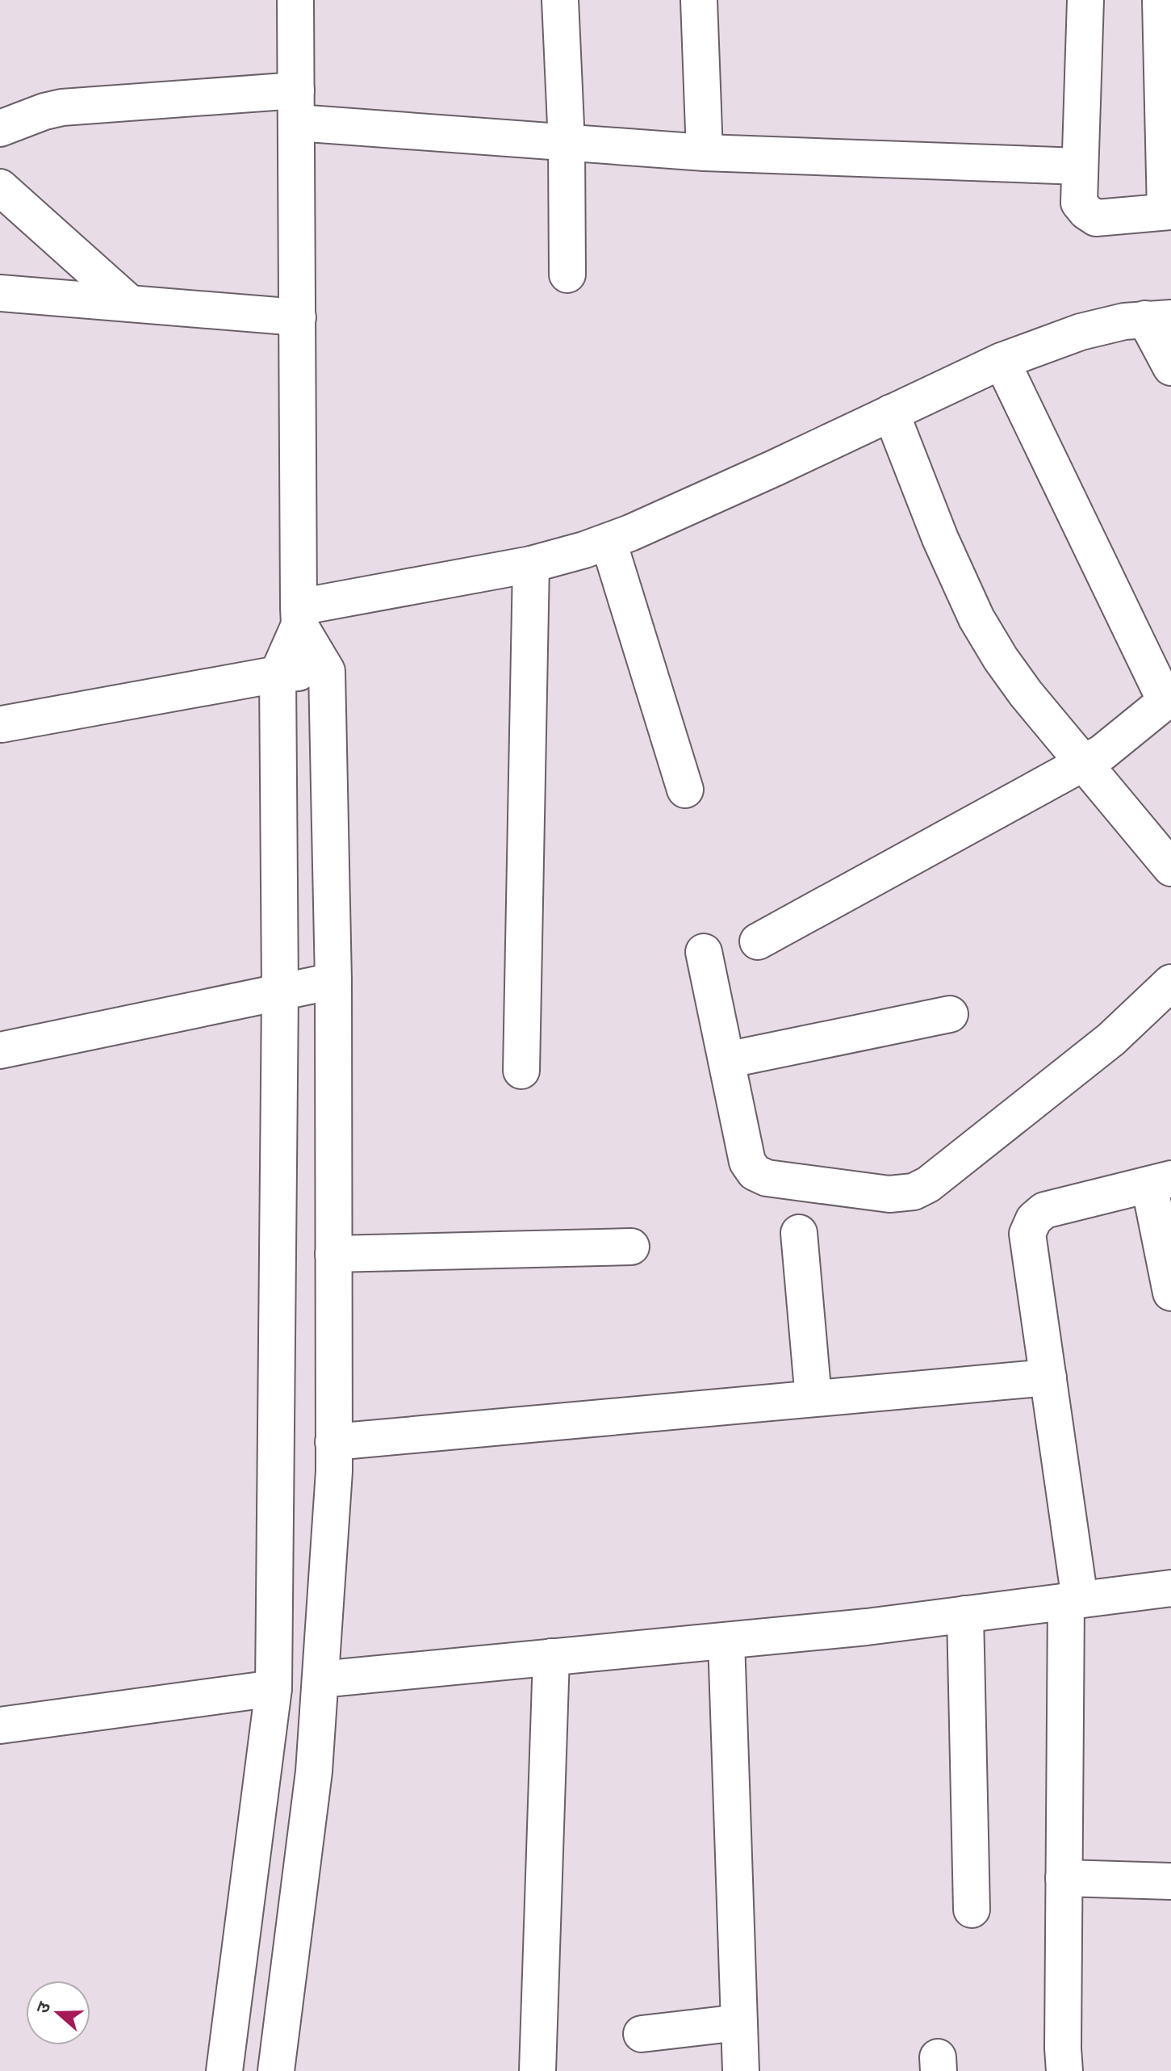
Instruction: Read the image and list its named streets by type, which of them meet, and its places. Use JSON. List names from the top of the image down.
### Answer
{
  "north": "left"
}
